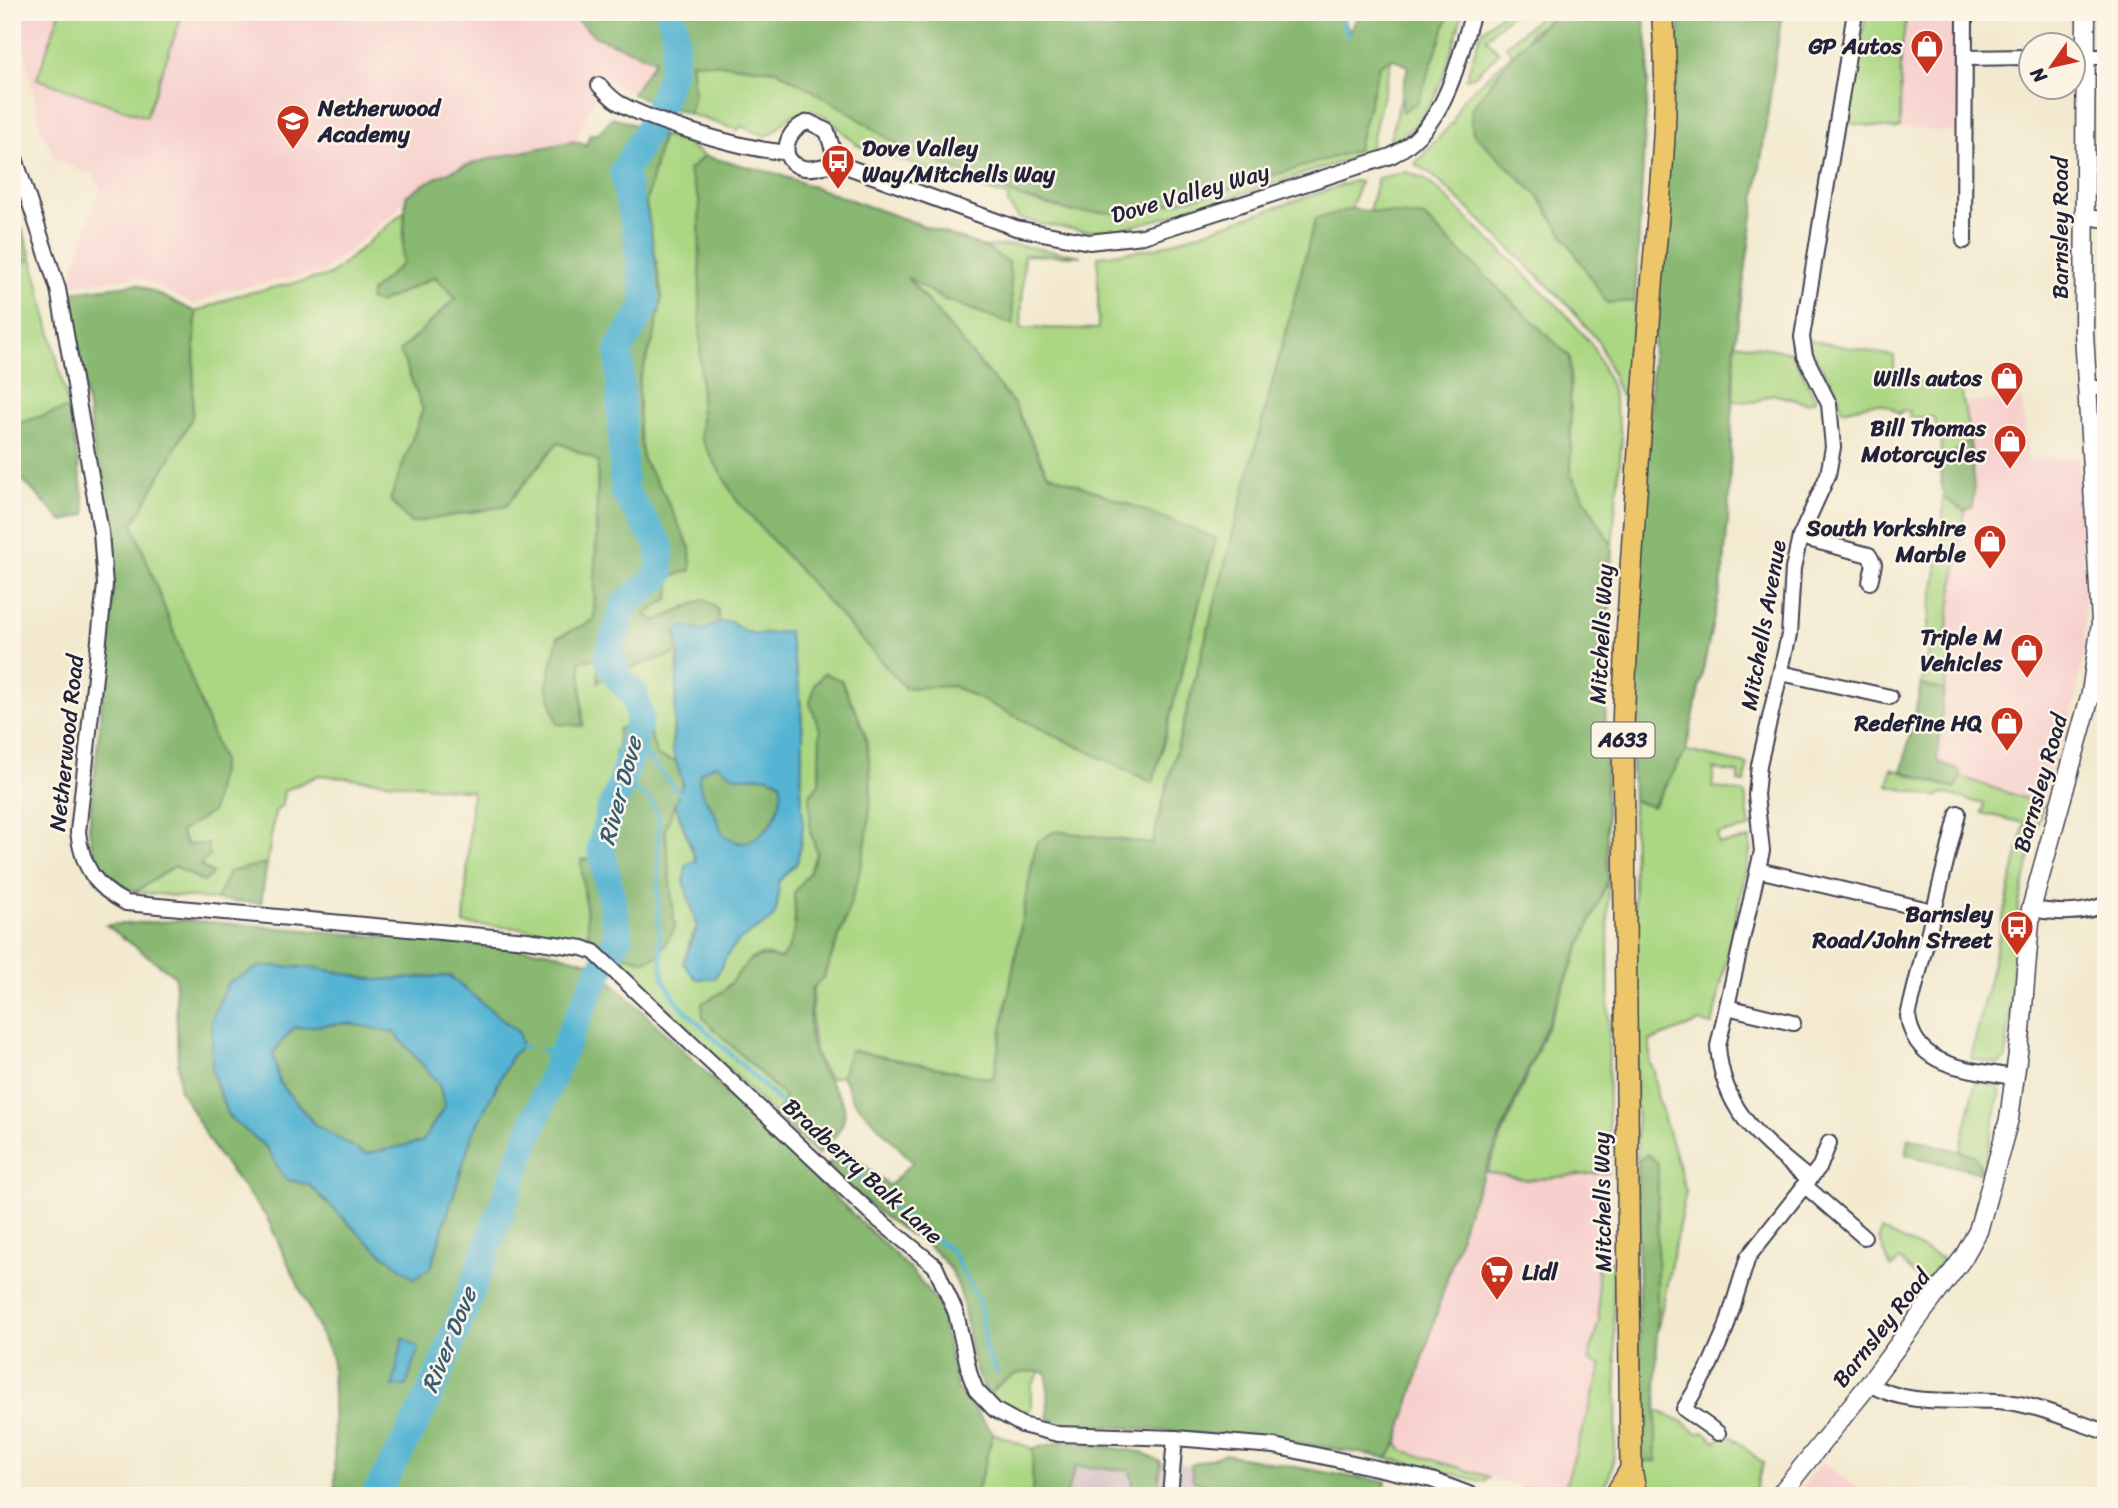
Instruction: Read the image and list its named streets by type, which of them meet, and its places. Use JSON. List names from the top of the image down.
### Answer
{
  "streets": {
    "main road": ["Mitchells Way", "A633"],
    "street": [
      "Dove Valley Way",
      "Barnsley Road",
      "Mitchells Avenue",
      "Netherwood Road",
      "Bradberry Balk Lane"
    ]
  },
  "crossings": [
    ["Netherwood Road", "Bradberry Balk Lane"]
  ],
  "water": ["River Dove"],
  "places": {
    "shop": [
      "GP Autos",
      "Wills autos",
      "Bill Thomas Motorcycles",
      "South Yorkshire Marble",
      "Triple M Vehicles",
      "Redefine HQ"
    ],
    "school or university": ["Netherwood Academy"],
    "bus stop": ["Dove Valley Way/Mitchells Way", "Barnsley Road/John Street"],
    "supermarket": ["Lidl"]
  },
  "north": "bottom left"
}
